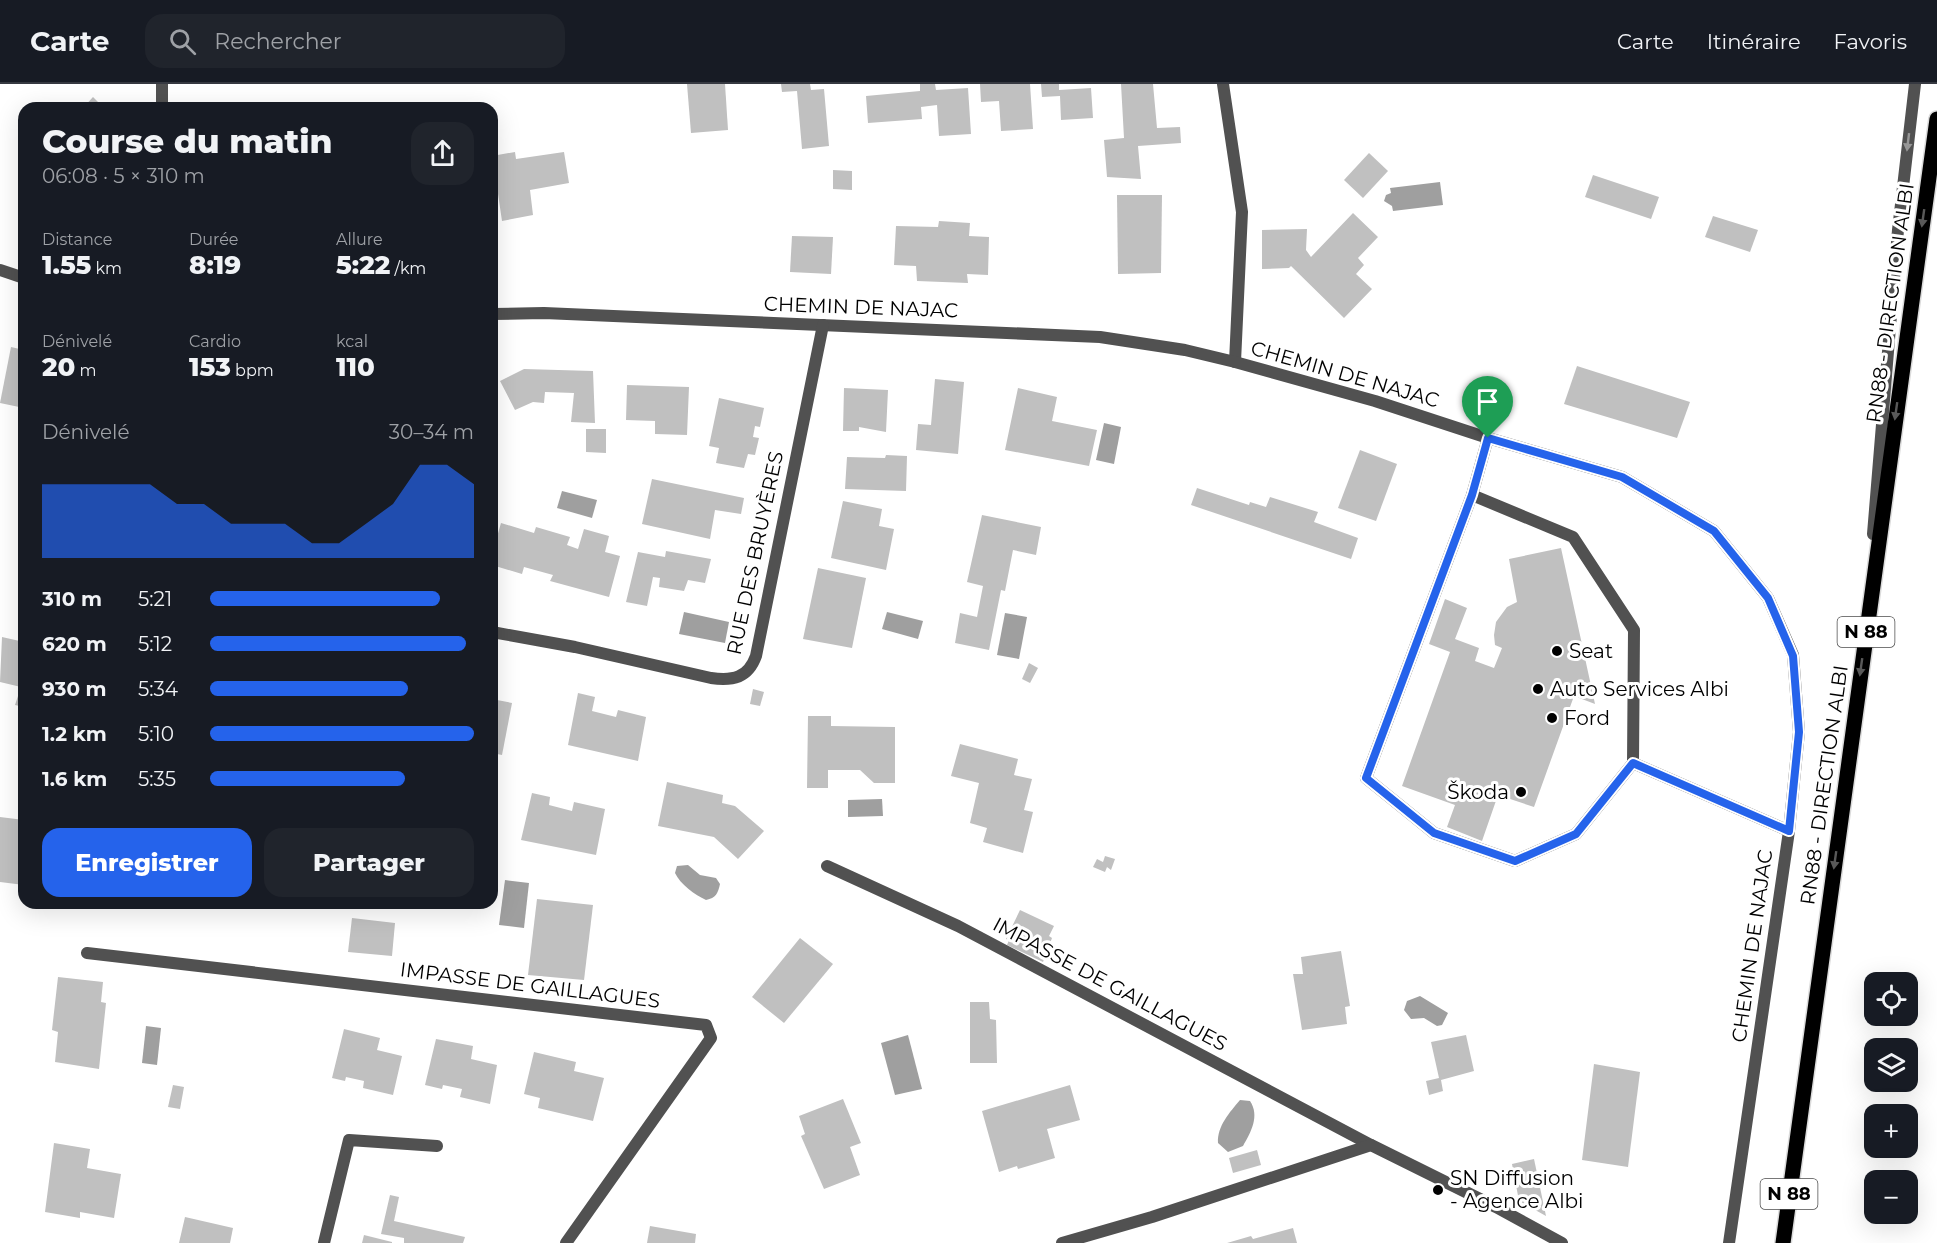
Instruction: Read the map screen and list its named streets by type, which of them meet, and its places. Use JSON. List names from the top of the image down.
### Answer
{
  "streets": {
    "main road": ["RN88 - DIRECTION ALBI", "N 88"],
    "street": ["CHEMIN DE NAJAC", "RUE DES BRUYÈRES", "IMPASSE DE GAILLAGUES"]
  },
  "crossings": [
    ["CHEMIN DE NAJAC", "RUE DES BRUYÈRES"]
  ],
  "one_way": ["RN88 - DIRECTION ALBI"],
  "places": [
    "Seat",
    "Auto Services Albi",
    "Ford",
    "Škoda",
    "SN Diffusion - Agence Albi"
  ],
  "page": {
    "header": "Carte",
    "search": "Rechercher",
    "nav": ["Carte", "Itinéraire", "Favoris"],
    "heading": ["Course du matin", "06:08 · 5 × 310 m"],
    "stats": [
      ["Distance", "1.55 km"],
      ["Durée", "8:19"],
      ["Allure", "5:22 /km"],
      ["Dénivelé", "20 m"],
      ["Cardio", "153 bpm"],
      ["kcal", "110"]
    ],
    "chart": ["Dénivelé", "30–34 m"],
    "list": [
      {
        "name": "310 m",
        "note": "5:21"
      },
      {
        "name": "620 m",
        "note": "5:12"
      },
      {
        "name": "930 m",
        "note": "5:34"
      },
      {
        "name": "1.2 km",
        "note": "5:10"
      },
      {
        "name": "1.6 km",
        "note": "5:35"
      }
    ],
    "buttons": ["Enregistrer", "Partager"],
    "map_buttons": ["+", "−"]
  }
}
